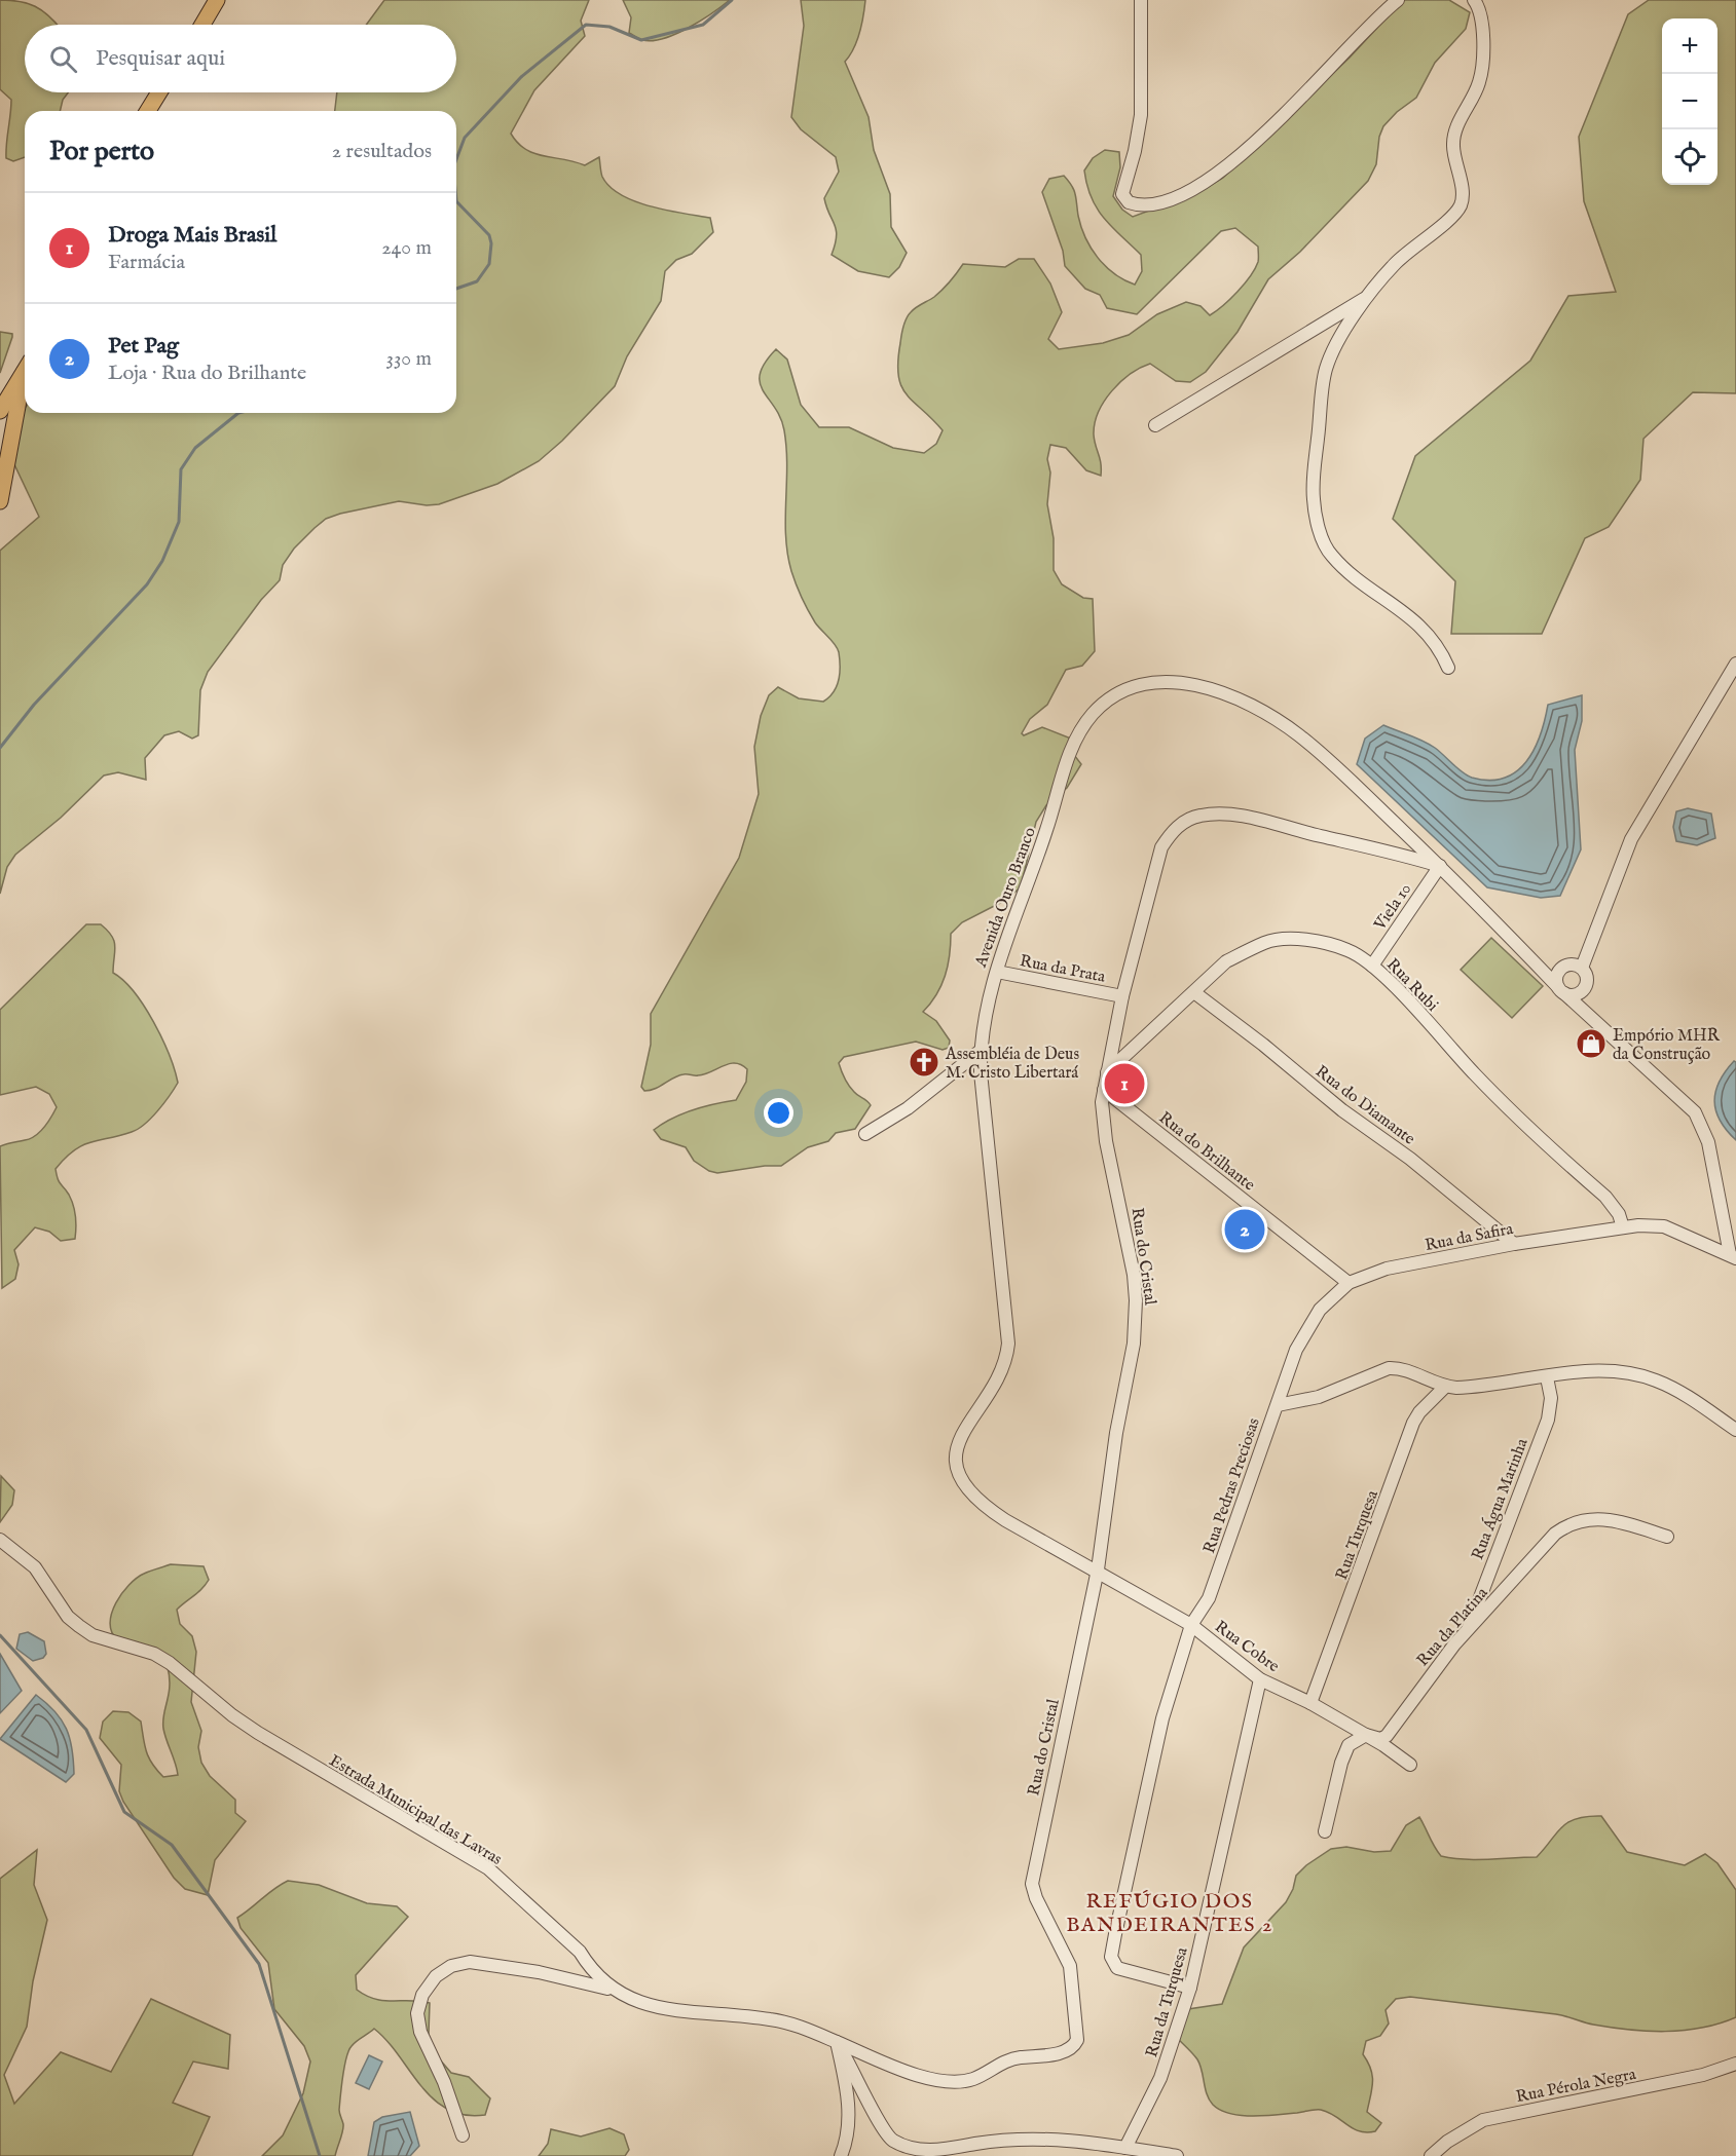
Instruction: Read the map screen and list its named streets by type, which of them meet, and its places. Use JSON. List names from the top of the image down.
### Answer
{
  "streets": {
    "street": [
      "Avenida Ouro Branco",
      "Viela 10",
      "Rua da Prata",
      "Rua Rubi",
      "Rua do Diamante",
      "Rua do Brilhante",
      "Rua da Safira",
      "Rua do Cristal",
      "Rua Pedras Preciosas",
      "Rua Água Marinha",
      "Rua Turquesa",
      "Rua da Platina",
      "Rua Cobre",
      "Estrada Municipal das Lavras",
      "Rua da Turquesa",
      "Rua Pérola Negra"
    ]
  },
  "crossings": [
    ["Avenida Ouro Branco", "Viela 10"],
    ["Avenida Ouro Branco", "Rua da Prata"],
    ["Avenida Ouro Branco", "Rua da Safira"],
    ["Avenida Ouro Branco", "Rua do Cristal"],
    ["Avenida Ouro Branco", "Rua Cobre"],
    ["Viela 10", "Rua Rubi"],
    ["Viela 10", "Rua do Cristal"],
    ["Rua da Prata", "Rua do Cristal"],
    ["Rua Rubi", "Rua do Diamante"],
    ["Rua Rubi", "Rua da Safira"],
    ["Rua Rubi", "Rua do Cristal"],
    ["Rua do Diamante", "Rua da Safira"],
    ["Rua do Brilhante", "Rua da Safira"],
    ["Rua do Brilhante", "Rua do Cristal"],
    ["Rua da Safira", "Rua Pedras Preciosas"],
    ["Rua do Cristal", "Rua Cobre"],
    ["Rua do Cristal", "Estrada Municipal das Lavras"],
    ["Rua Pedras Preciosas", "Rua Água Marinha"],
    ["Rua Pedras Preciosas", "Rua Turquesa"],
    ["Rua Pedras Preciosas", "Rua Cobre"],
    ["Rua Pedras Preciosas", "Rua da Turquesa"],
    ["Rua Água Marinha", "Rua da Platina"],
    ["Rua Turquesa", "Rua Cobre"],
    ["Rua da Platina", "Rua Cobre"],
    ["Rua Cobre", "Rua da Turquesa"]
  ],
  "districts": ["REFÚGIO DOS BANDEIRANTES 2"],
  "places": {
    "shop": ["Empório MHR da Construção"],
    "church": ["Assembléia de Deus M. Cristo Libertará"]
  },
  "page": {
    "map_buttons": ["+", "−"],
    "search": "Pesquisar aqui",
    "heading": ["Por perto", "2 resultados"],
    "list": [
      {
        "mark": "1",
        "name": "Droga Mais Brasil",
        "note": "Farmácia",
        "value": "240 m"
      },
      {
        "mark": "2",
        "name": "Pet Pag",
        "note": "Loja · Rua do Brilhante",
        "value": "330 m"
      }
    ],
    "pins": ["1", "2"]
  }
}
